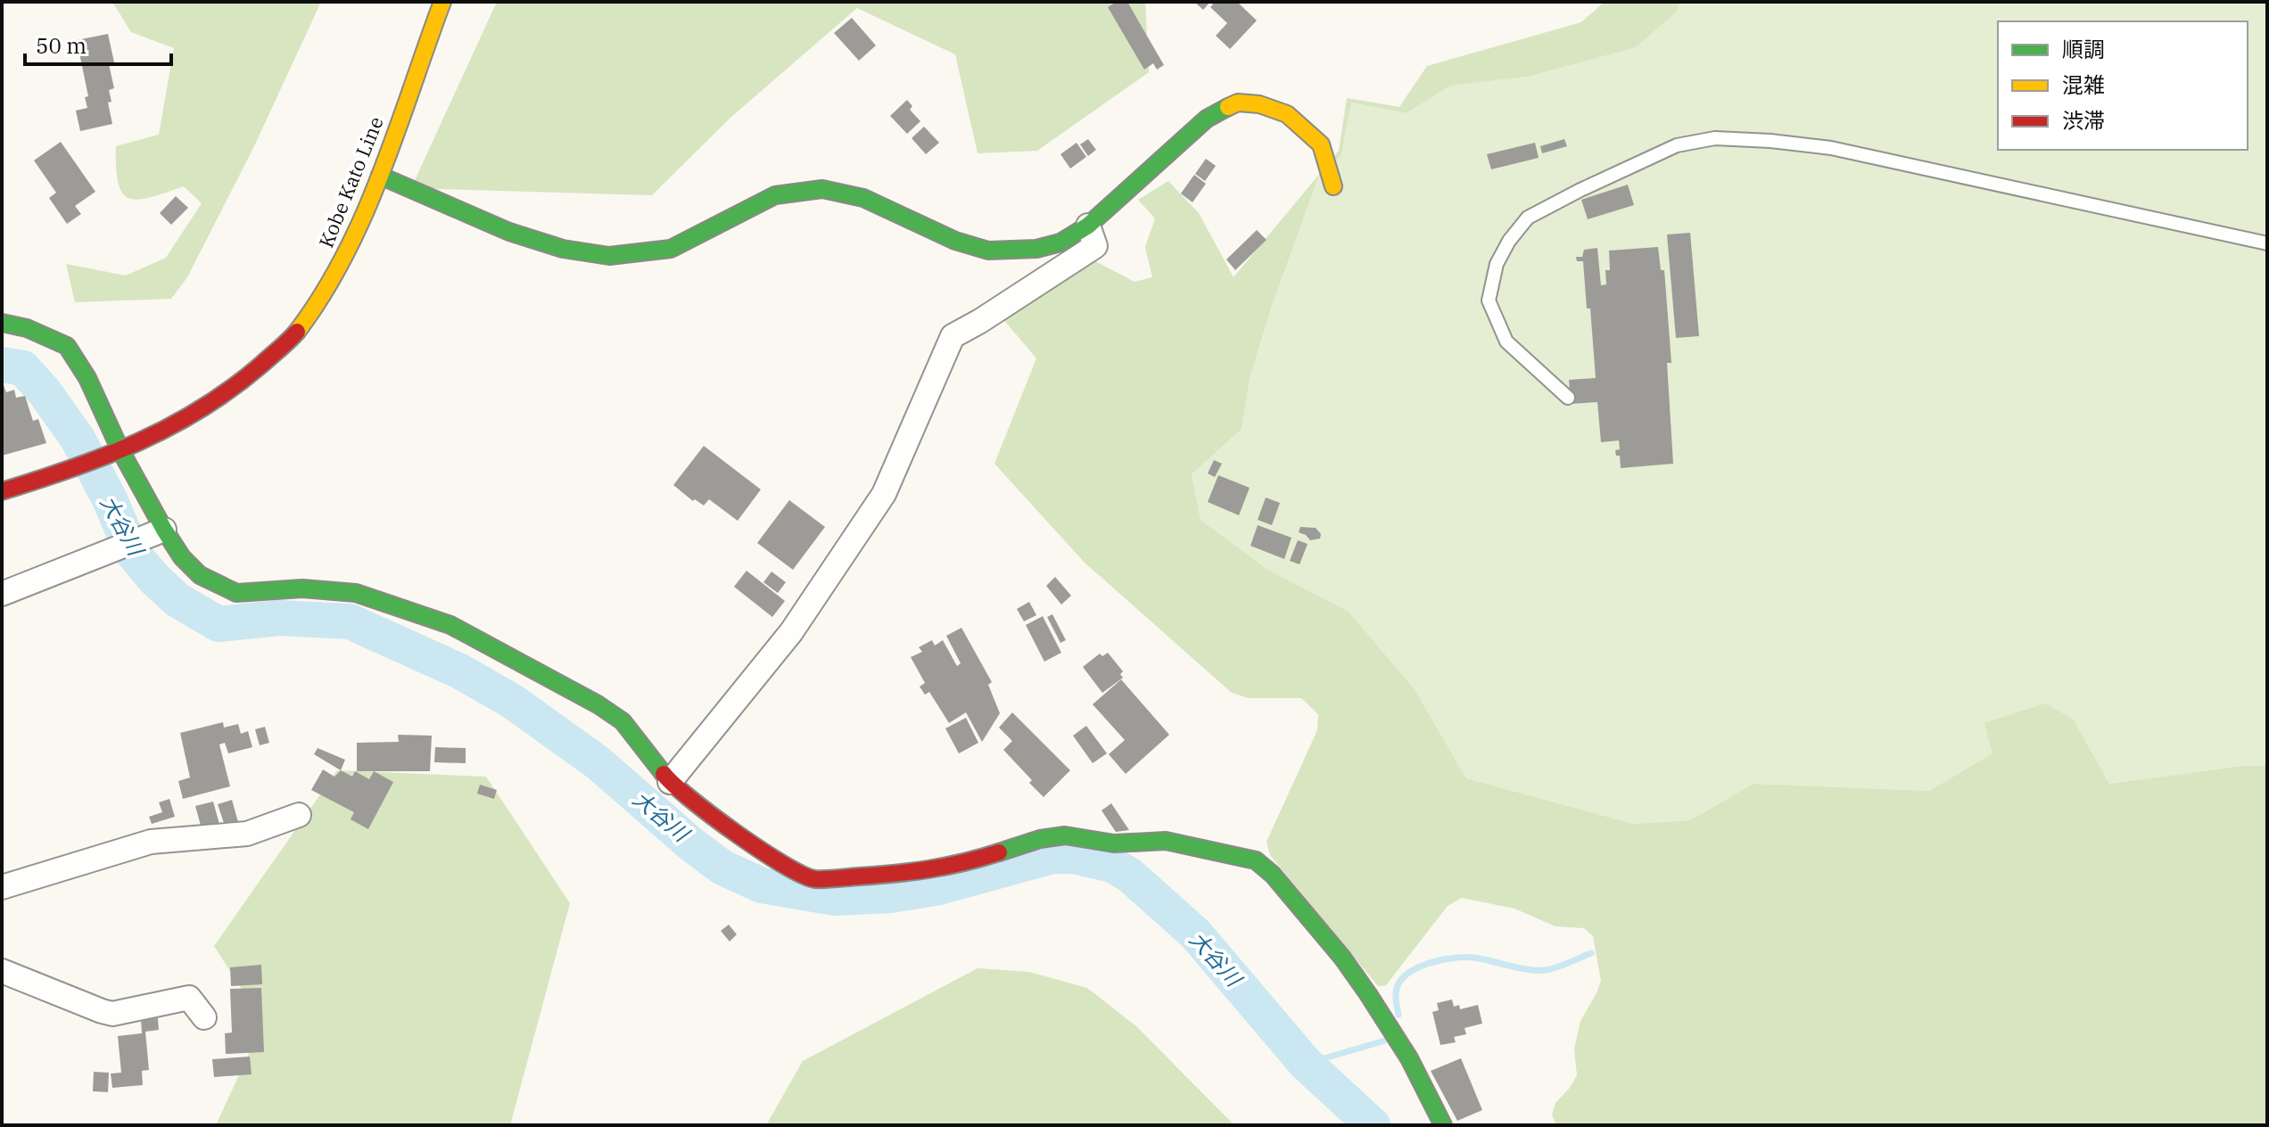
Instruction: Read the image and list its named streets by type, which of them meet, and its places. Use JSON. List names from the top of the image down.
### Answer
{
  "streets": {
    "street": ["Kobe Kato Line"]
  },
  "water": ["大谷川"],
  "legend": ["順調", "混雑", "渋滞"],
  "scale_bar": "50 m"
}
